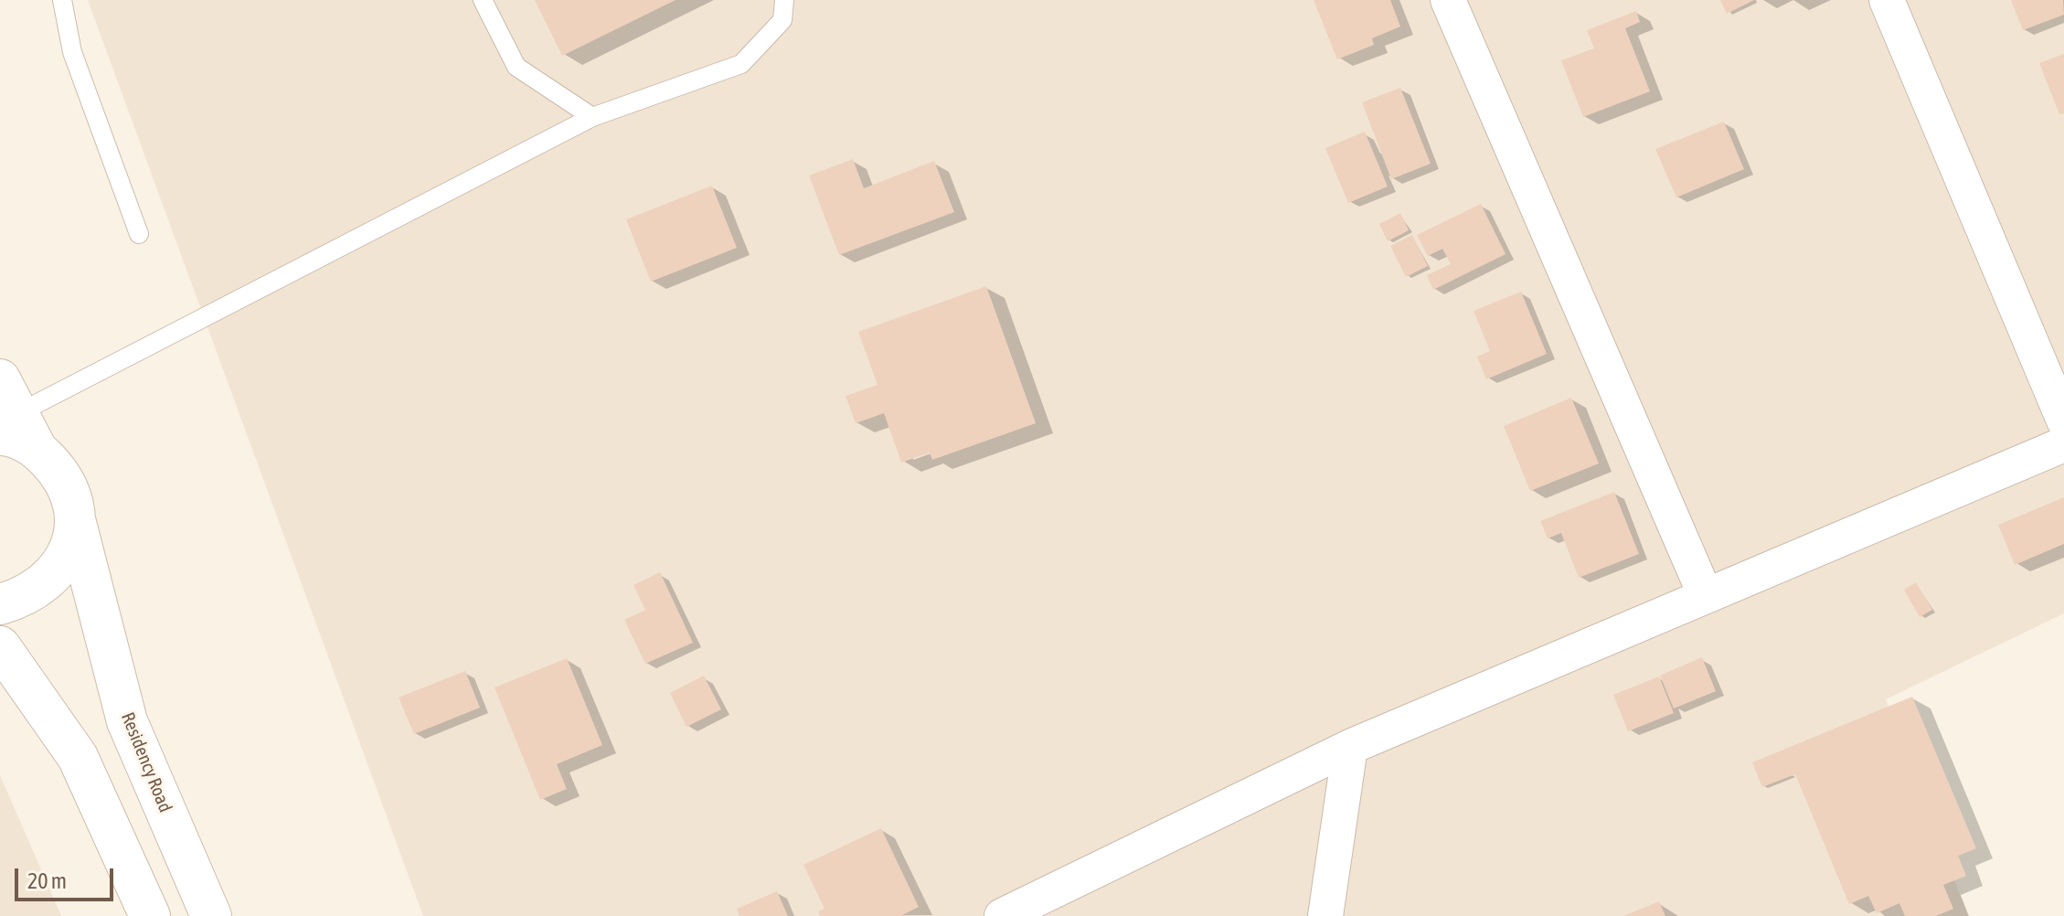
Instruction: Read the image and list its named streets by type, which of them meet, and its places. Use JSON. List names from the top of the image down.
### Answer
{
  "streets": {
    "main road": ["Residency Road"]
  },
  "scale_bar": "20 m"
}
